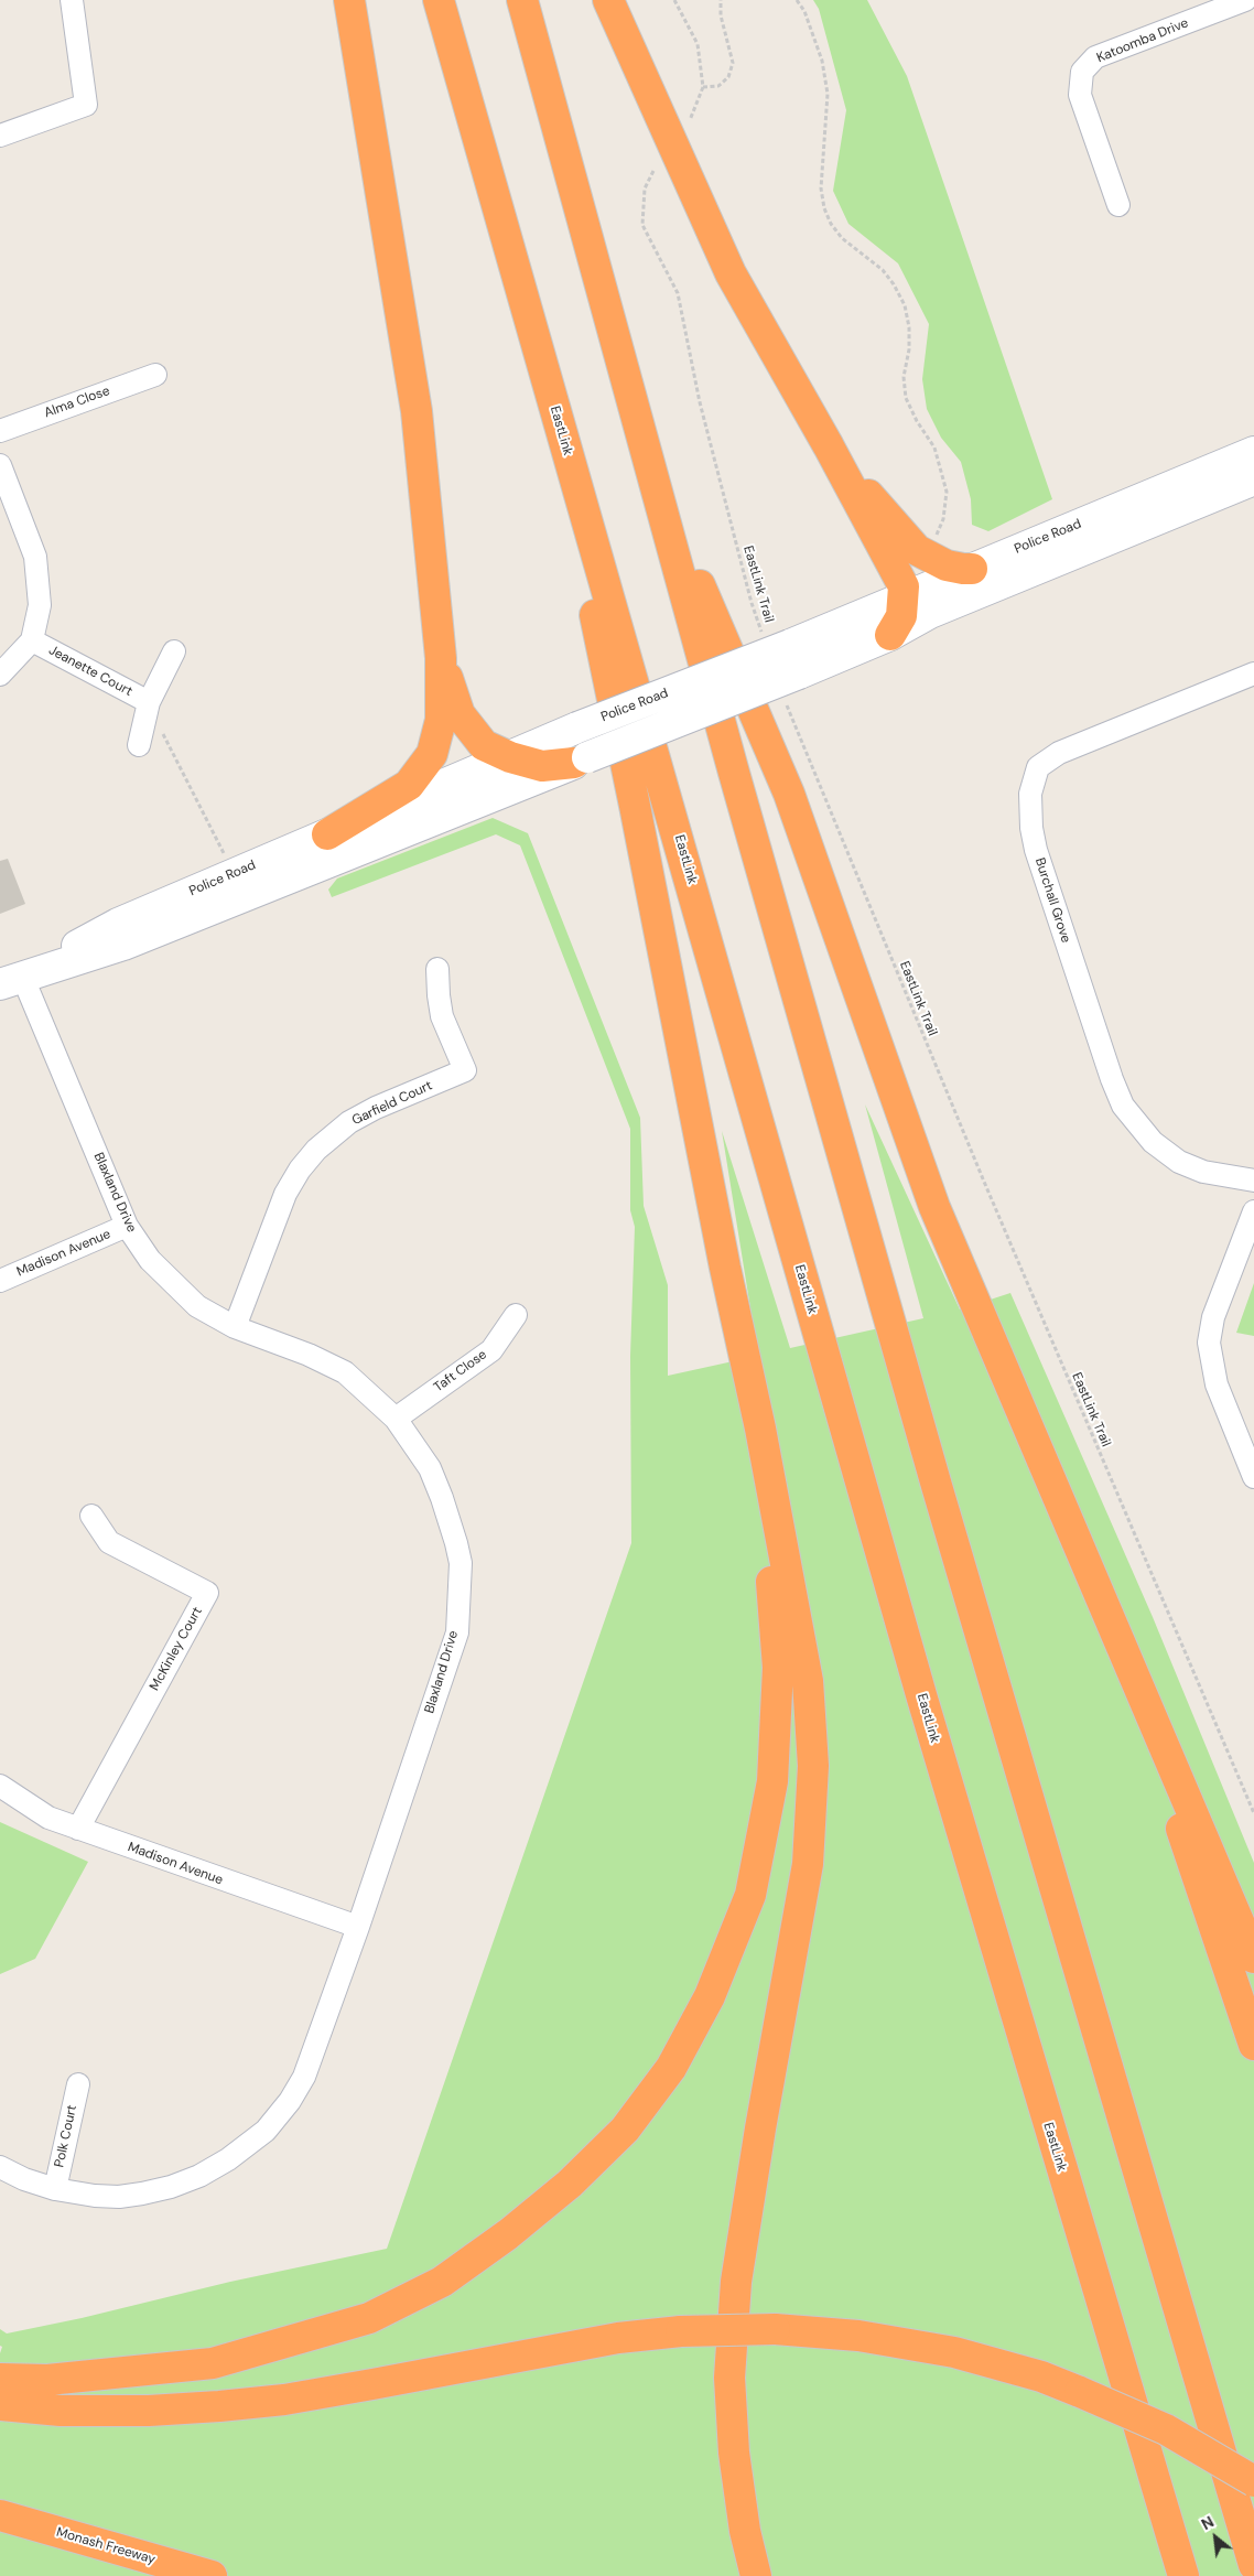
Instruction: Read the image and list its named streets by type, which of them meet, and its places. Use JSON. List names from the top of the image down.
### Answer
{
  "streets": {
    "highway": ["EastLink", "Monash Freeway"],
    "main road": ["Police Road"],
    "street": [
      "Katoomba Drive",
      "Alma Close",
      "Jeanette Court",
      "Burchall Grove",
      "Garfield Court",
      "Blaxland Drive",
      "Madison Avenue",
      "Taft Close",
      "McKinley Court",
      "Polk Court"
    ],
    "path": ["EastLink Trail"]
  },
  "crossings": [
    ["Police Road", "EastLink Trail"],
    ["Police Road", "Blaxland Drive"],
    ["Garfield Court", "Blaxland Drive"],
    ["Blaxland Drive", "Madison Avenue"],
    ["Blaxland Drive", "Taft Close"],
    ["Blaxland Drive", "Polk Court"],
    ["Madison Avenue", "McKinley Court"]
  ],
  "north": "top left"
}
